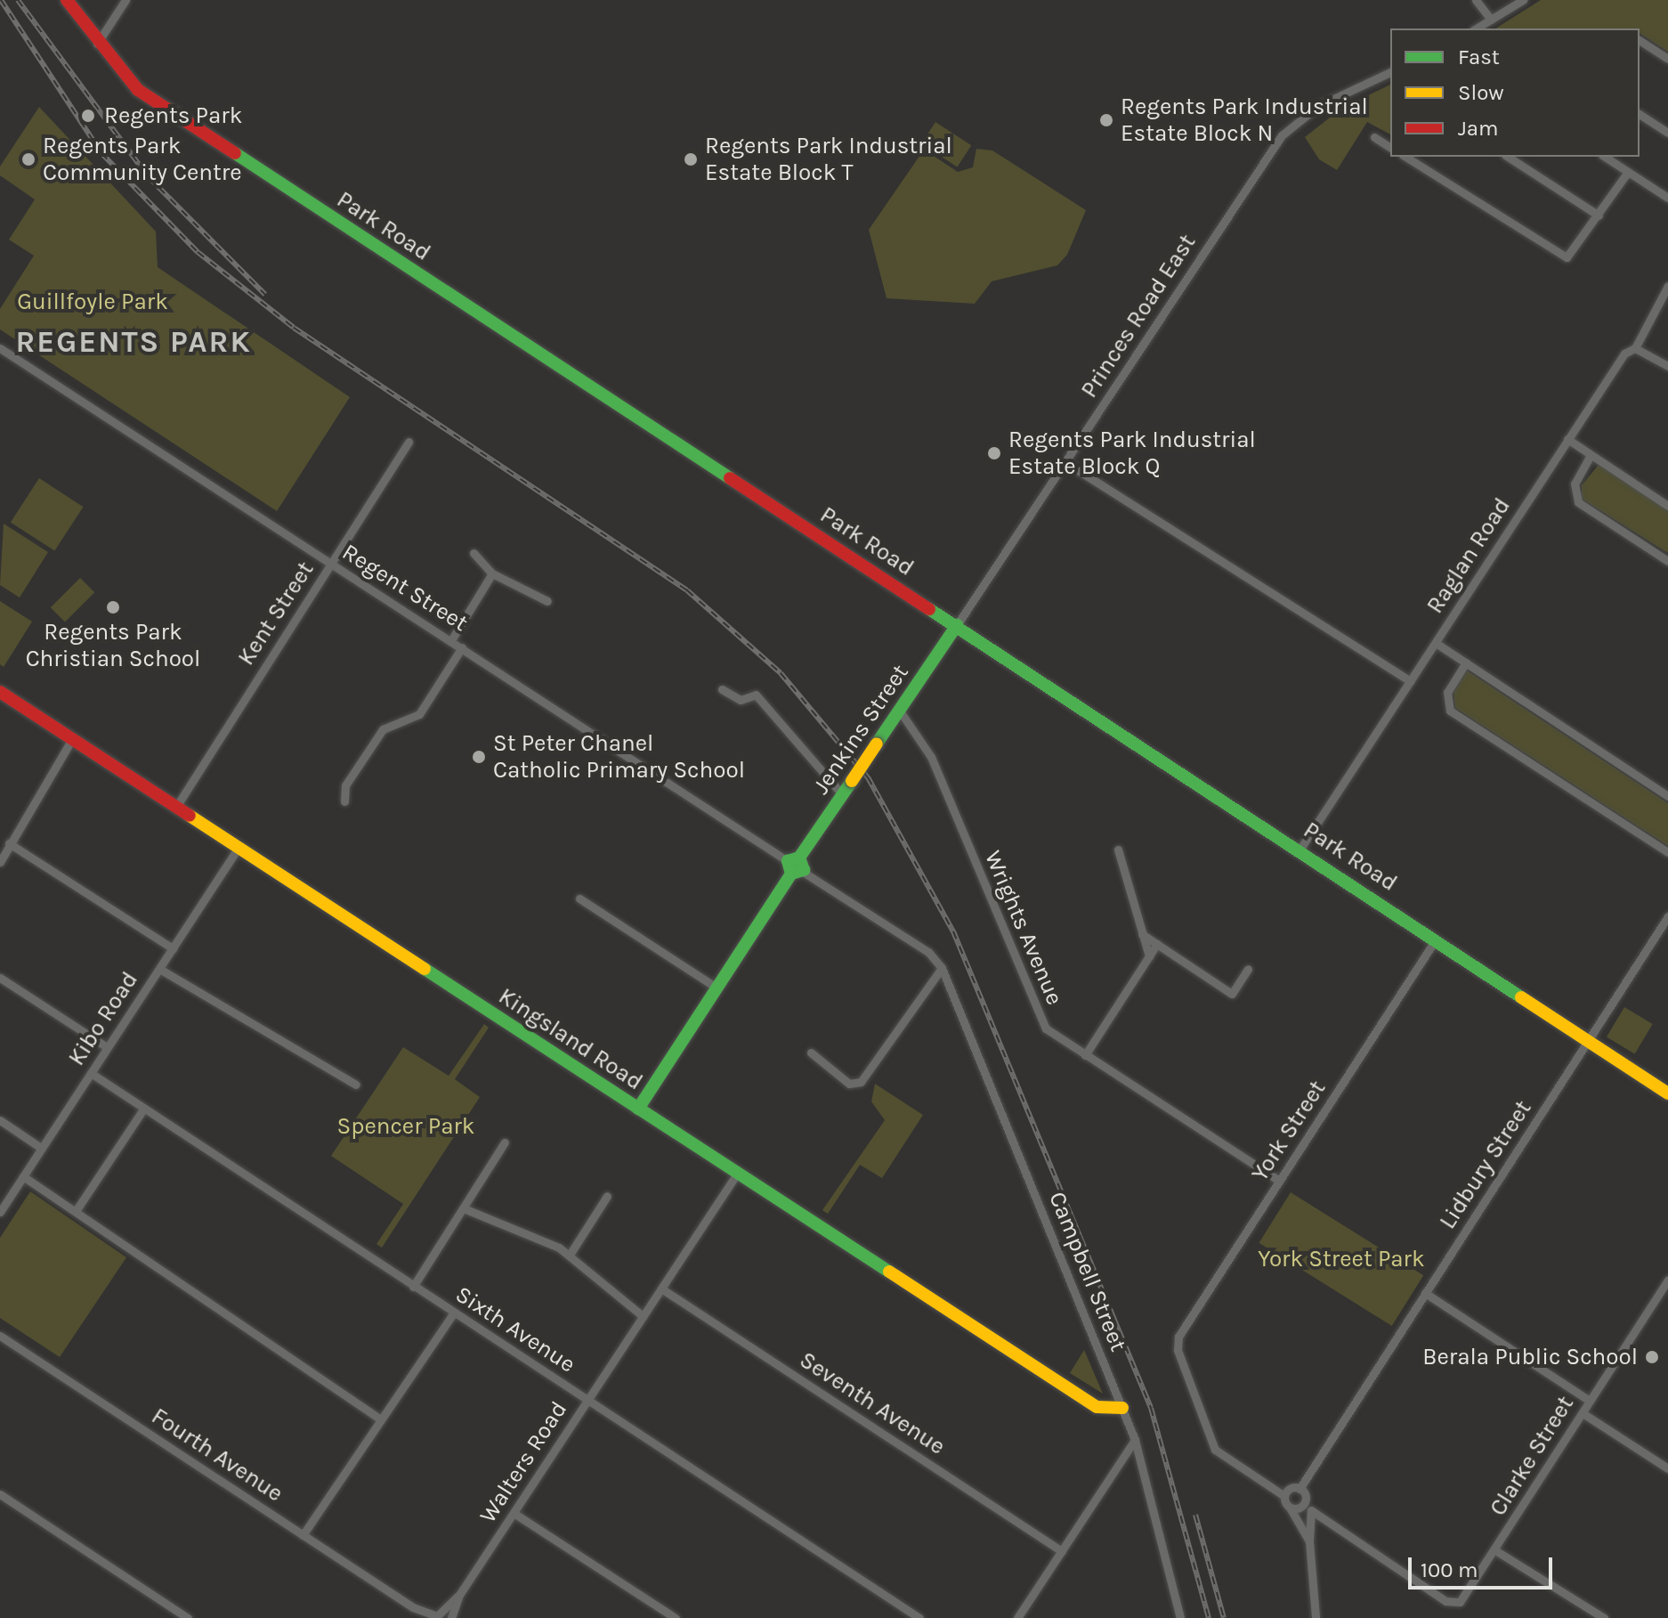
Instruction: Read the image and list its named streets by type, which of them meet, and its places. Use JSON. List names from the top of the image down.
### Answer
{
  "streets": {
    "main road": ["Park Road", "Jenkins Street", "Kingsland Road"],
    "street": [
      "Princes Road East",
      "Raglan Road",
      "Regent Street",
      "Kent Street",
      "Wrights Avenue",
      "Kibo Road",
      "York Street",
      "Lidbury Street",
      "Campbell Street",
      "Sixth Avenue",
      "Seventh Avenue",
      "Fourth Avenue",
      "Clarke Street",
      "Walters Road"
    ]
  },
  "crossings": [
    ["Park Road", "Princes Road East"],
    ["Park Road", "Raglan Road"],
    ["Park Road", "Jenkins Street"],
    ["Park Road", "York Street"],
    ["Park Road", "Lidbury Street"],
    ["Princes Road East", "Jenkins Street"],
    ["Regent Street", "Kent Street"],
    ["Regent Street", "Jenkins Street"],
    ["Regent Street", "Campbell Street"],
    ["Kent Street", "Kingsland Road"],
    ["Jenkins Street", "Wrights Avenue"],
    ["Jenkins Street", "Kingsland Road"],
    ["Wrights Avenue", "York Street"],
    ["Kibo Road", "Kingsland Road"],
    ["Kibo Road", "Sixth Avenue"],
    ["Kingsland Road", "Campbell Street"],
    ["Kingsland Road", "Walters Road"],
    ["Sixth Avenue", "Walters Road"],
    ["Seventh Avenue", "Walters Road"],
    ["Fourth Avenue", "Walters Road"]
  ],
  "districts": ["REGENTS PARK"],
  "parks": ["Guillfoyle Park", "Spencer Park", "York Street Park"],
  "places": [
    "Regents Park",
    "Regents Park Industrial Estate Block N",
    "Regents Park Community Centre",
    "Regents Park Industrial Estate Block T",
    "Regents Park Industrial Estate Block Q",
    "Regents Park Christian School",
    "St Peter Chanel Catholic Primary School",
    "Berala Public School"
  ],
  "legend": ["Fast", "Slow", "Jam"],
  "scale_bar": "100 m"
}
